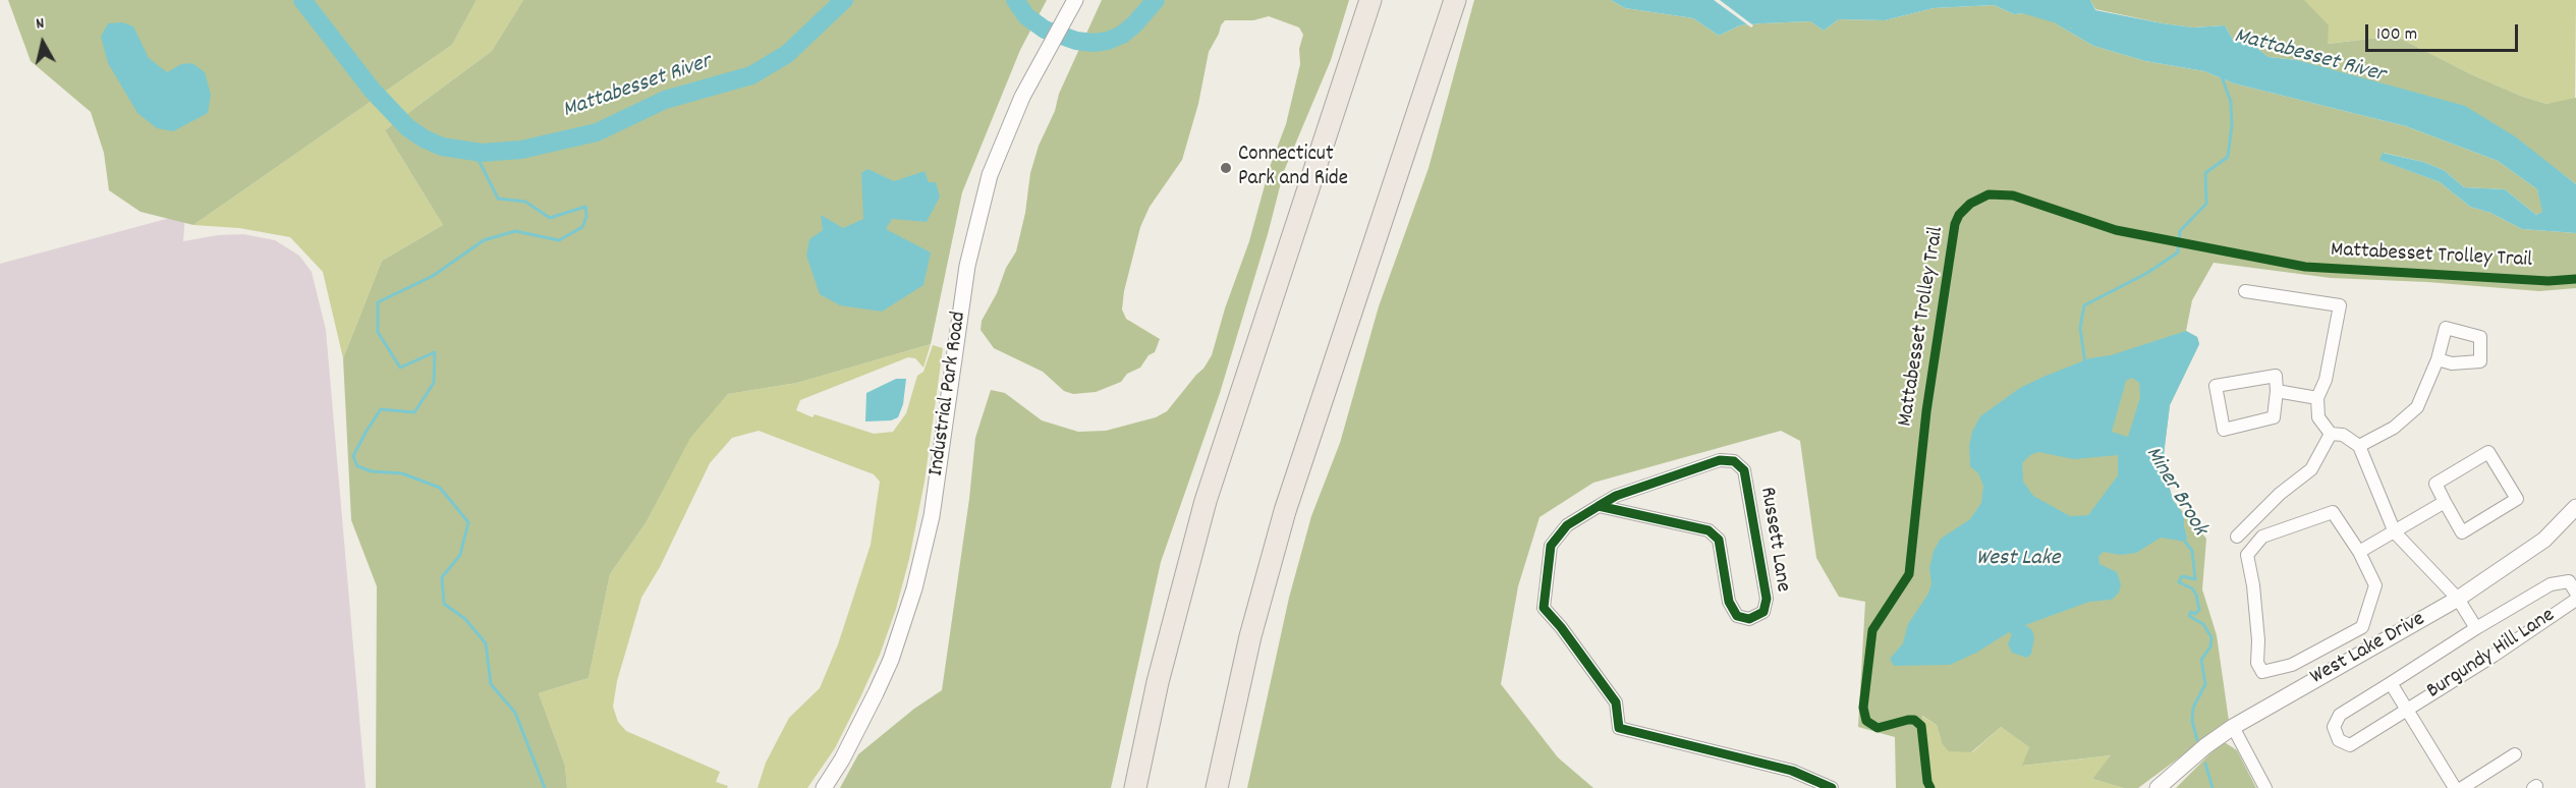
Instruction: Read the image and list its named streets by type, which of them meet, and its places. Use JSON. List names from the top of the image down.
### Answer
{
  "streets": {
    "street": [
      "Industrial Park Road",
      "Russett Lane",
      "West Lake Drive",
      "Burgundy Hill Lane"
    ],
    "cycle path": ["Mattabesset Trolley Trail"]
  },
  "crossings": [
    ["West Lake Drive", "Burgundy Hill Lane"]
  ],
  "water": ["Mattabesset River", "Miner Brook", "West Lake"],
  "places": ["Connecticut Park and Ride"],
  "scale_bar": "100 m",
  "north": "top"
}
